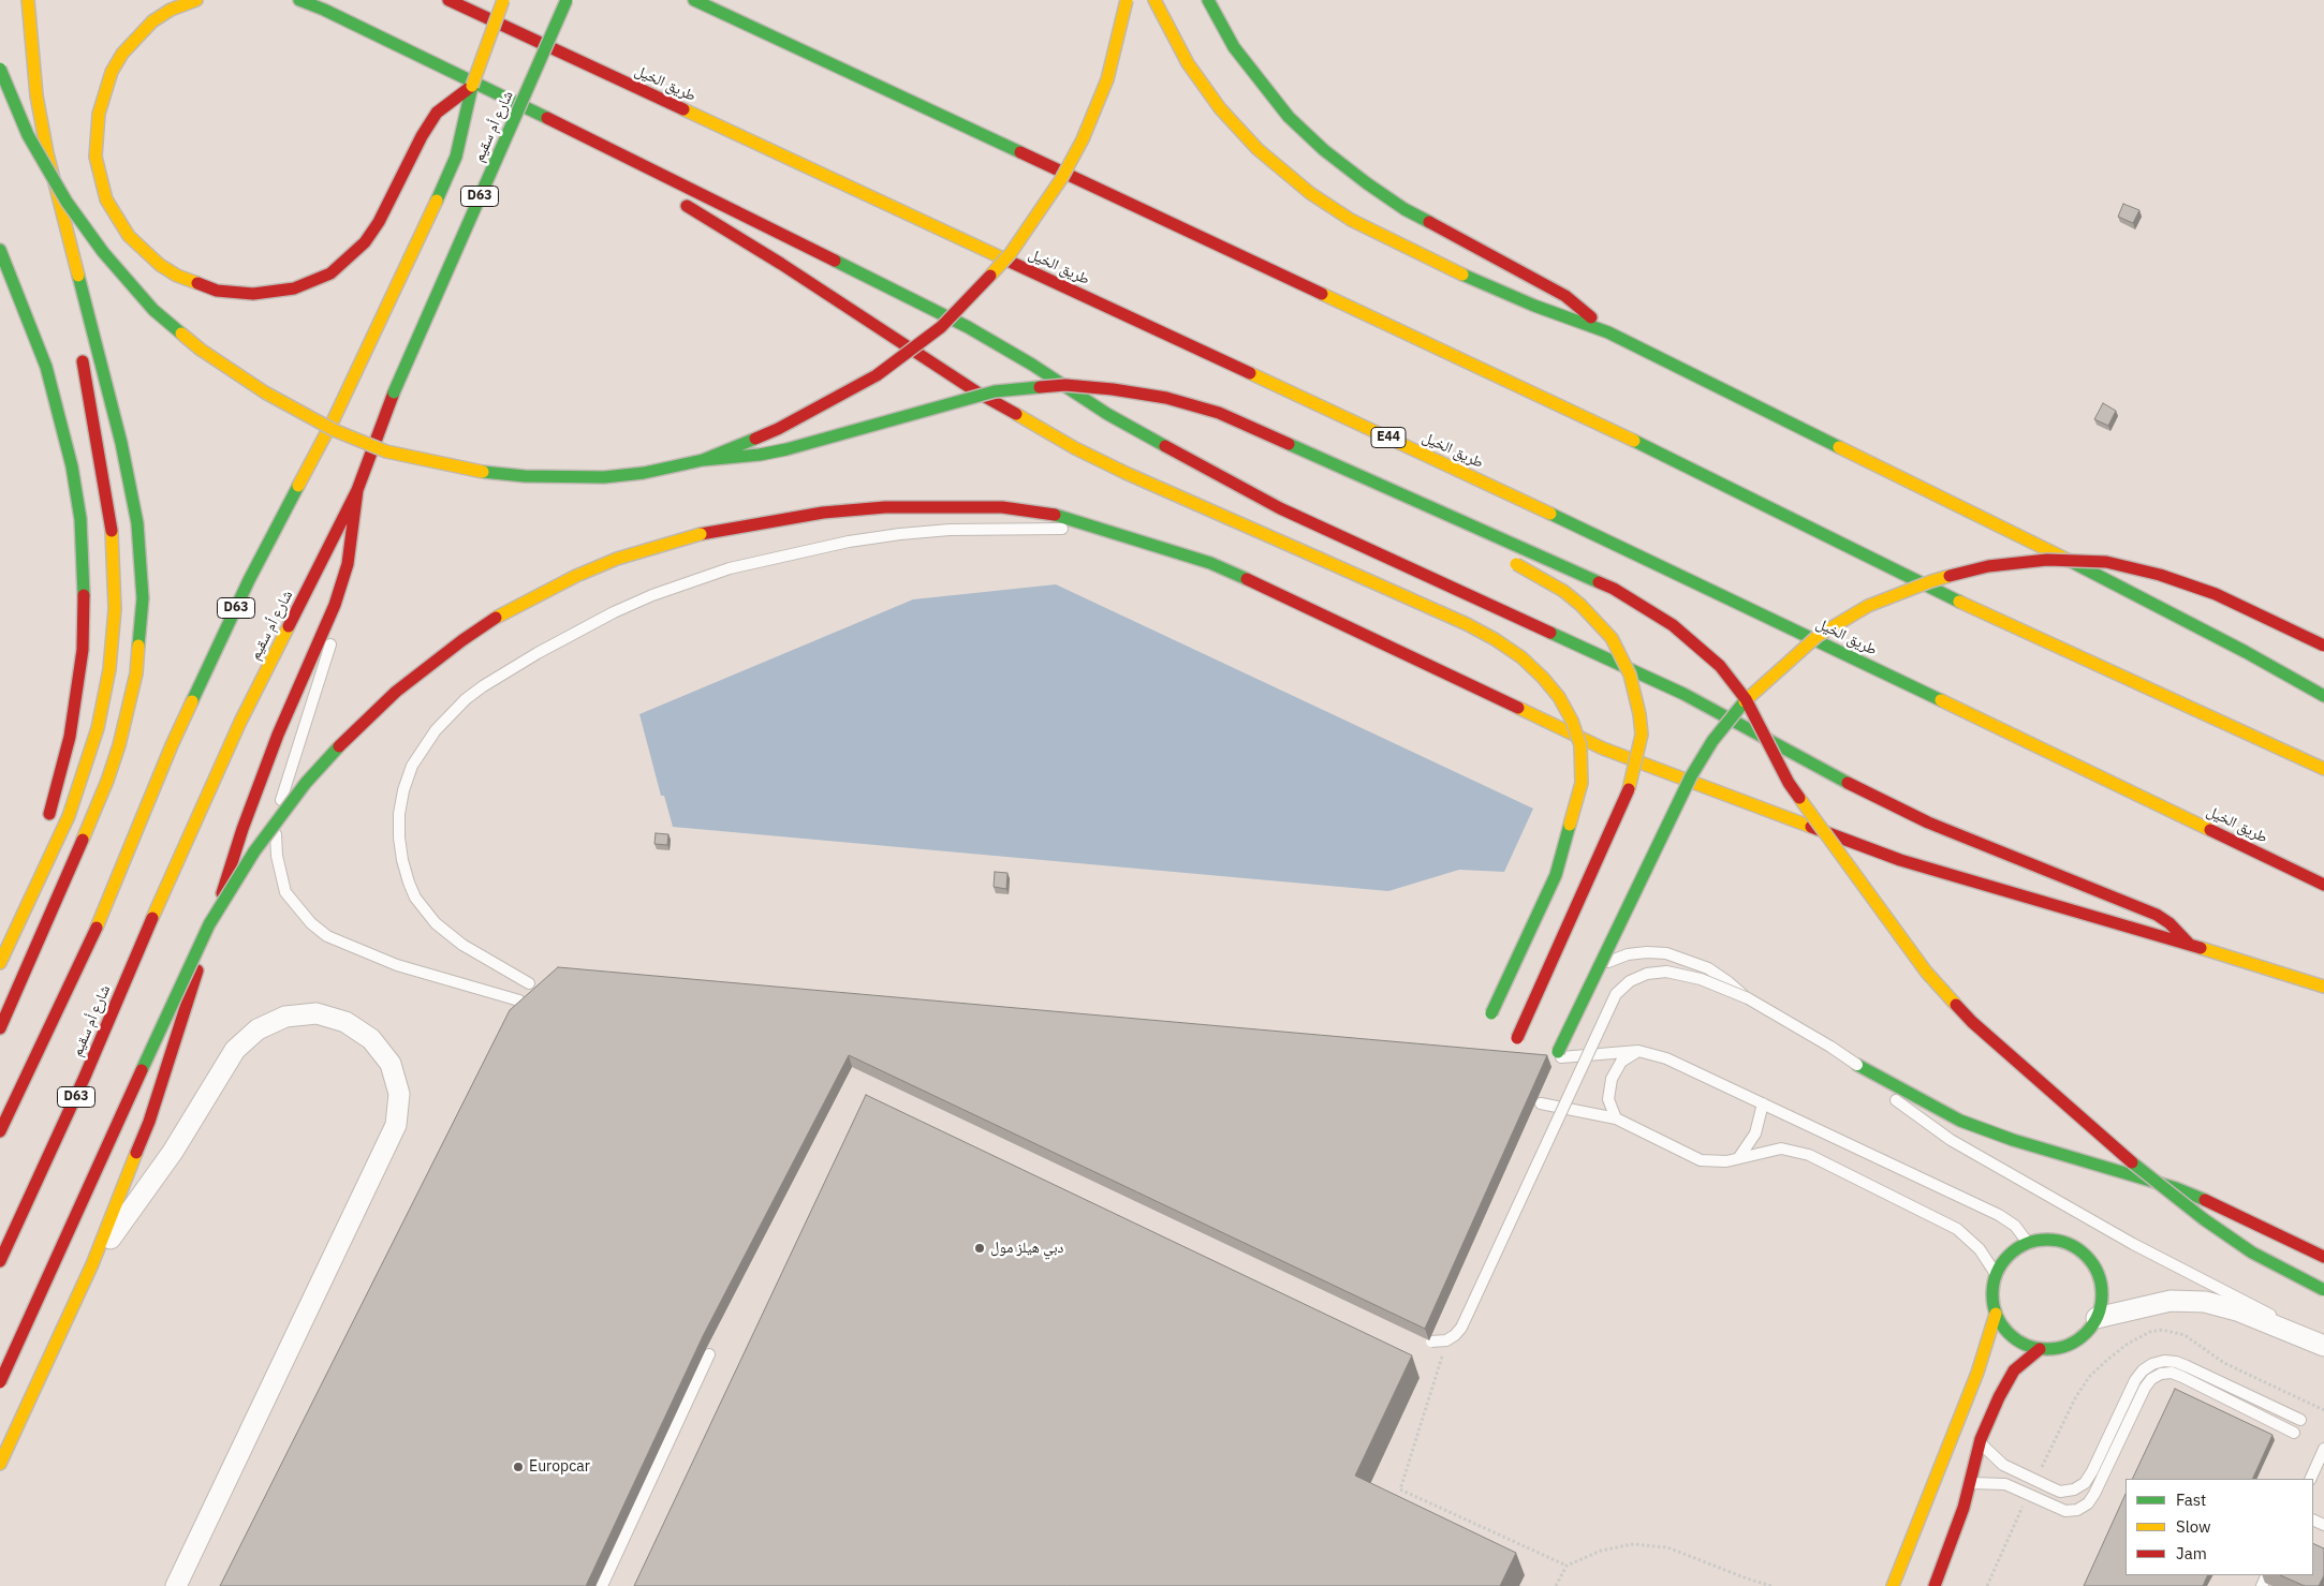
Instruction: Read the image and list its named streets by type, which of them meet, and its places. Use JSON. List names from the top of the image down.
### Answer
{
  "streets": {
    "main road": [
      "طريق الخيل",
      "شارع أم سقيم",
      "D63",
      "E44"
    ]
  },
  "places": ["دبي هيلز مول", "Europcar"],
  "legend": ["Fast", "Slow", "Jam"]
}
